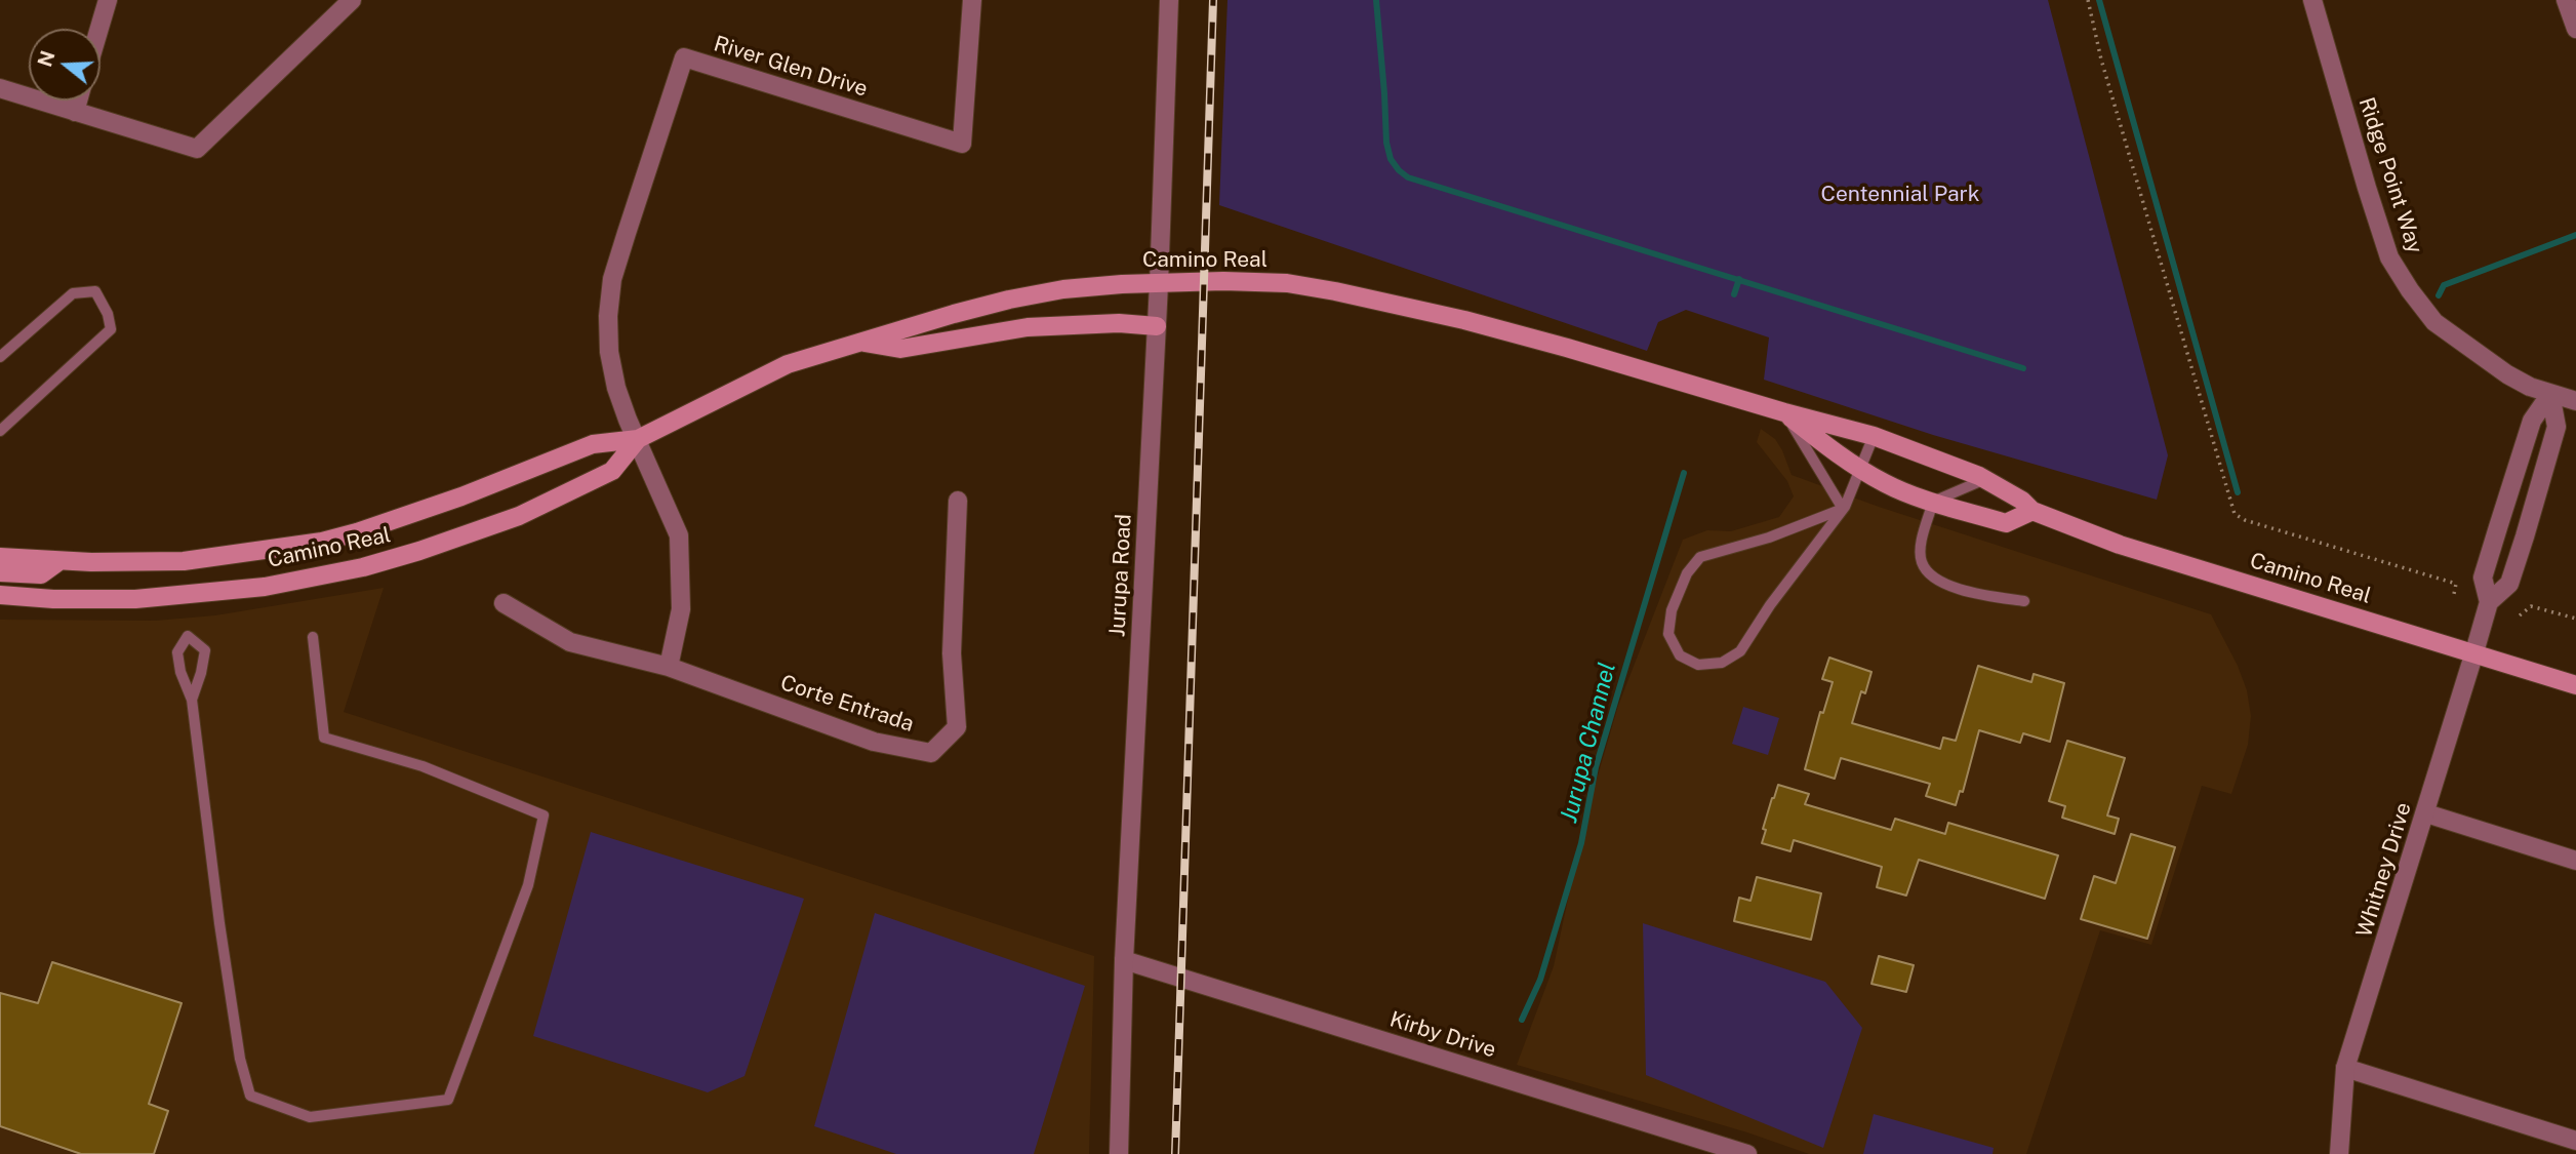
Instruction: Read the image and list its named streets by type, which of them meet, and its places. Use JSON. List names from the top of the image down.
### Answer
{
  "streets": {
    "main road": ["Camino Real"],
    "street": [
      "River Glen Drive",
      "Ridge Point Way",
      "Jurupa Road",
      "Corte Entrada",
      "Whitney Drive",
      "Kirby Drive"
    ]
  },
  "crossings": [
    ["River Glen Drive", "Camino Real"],
    ["Ridge Point Way", "Whitney Drive"],
    ["Camino Real", "Jurupa Road"],
    ["Camino Real", "Whitney Drive"],
    ["Jurupa Road", "Kirby Drive"]
  ],
  "water": ["Jurupa Channel"],
  "parks": ["Centennial Park"],
  "north": "left"
}
